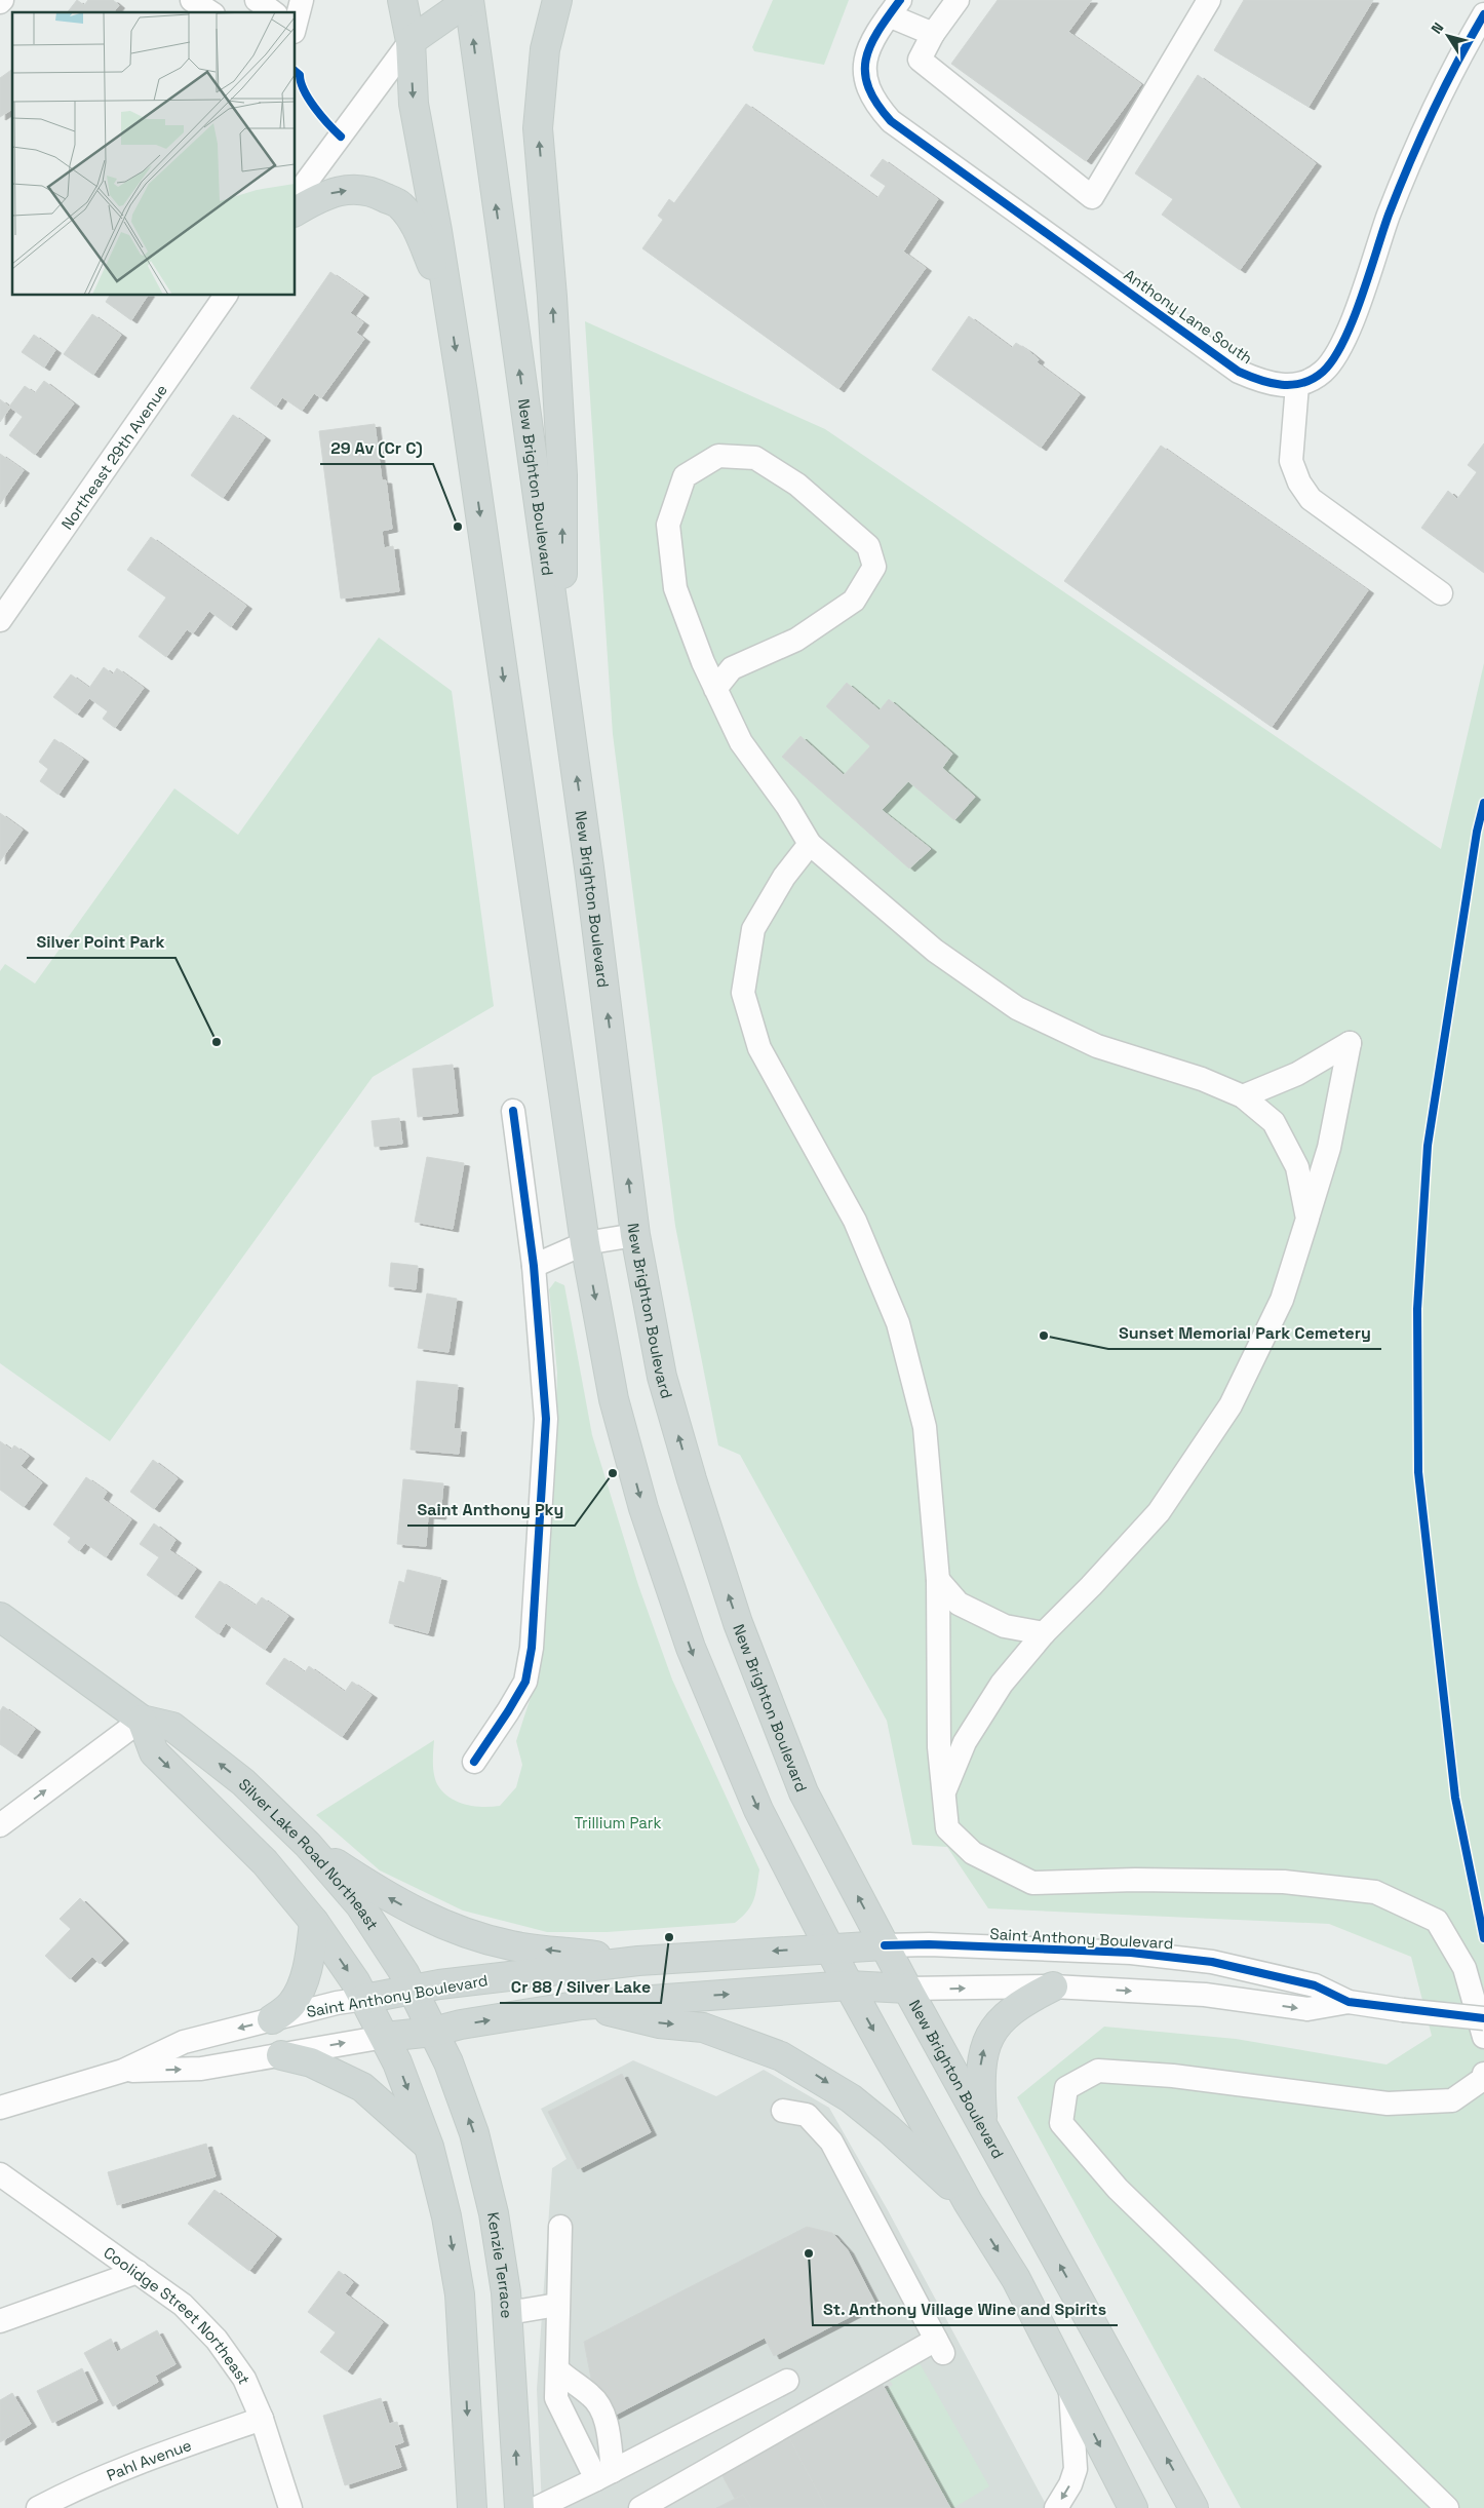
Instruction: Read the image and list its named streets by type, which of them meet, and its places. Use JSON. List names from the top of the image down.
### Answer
{
  "streets": {
    "main road": [
      "New Brighton Boulevard",
      "Silver Lake Road Northeast",
      "Saint Anthony Boulevard",
      "Kenzie Terrace"
    ],
    "street": [
      "Anthony Lane South",
      "Northeast 29th Avenue",
      "Coolidge Street Northeast",
      "Pahl Avenue"
    ]
  },
  "crossings": [
    ["New Brighton Boulevard", "Saint Anthony Boulevard"],
    ["Silver Lake Road Northeast", "Saint Anthony Boulevard"],
    ["Silver Lake Road Northeast", "Kenzie Terrace"],
    ["Saint Anthony Boulevard", "Kenzie Terrace"],
    ["Coolidge Street Northeast", "Pahl Avenue"]
  ],
  "parks": ["Trillium Park"],
  "places": [
    "29 Av (Cr C)",
    "Silver Point Park",
    "Sunset Memorial Park Cemetery",
    "Saint Anthony Pky",
    "Cr 88 / Silver Lake",
    "St. Anthony Village Wine and Spirits"
  ],
  "north": "top left"
}
